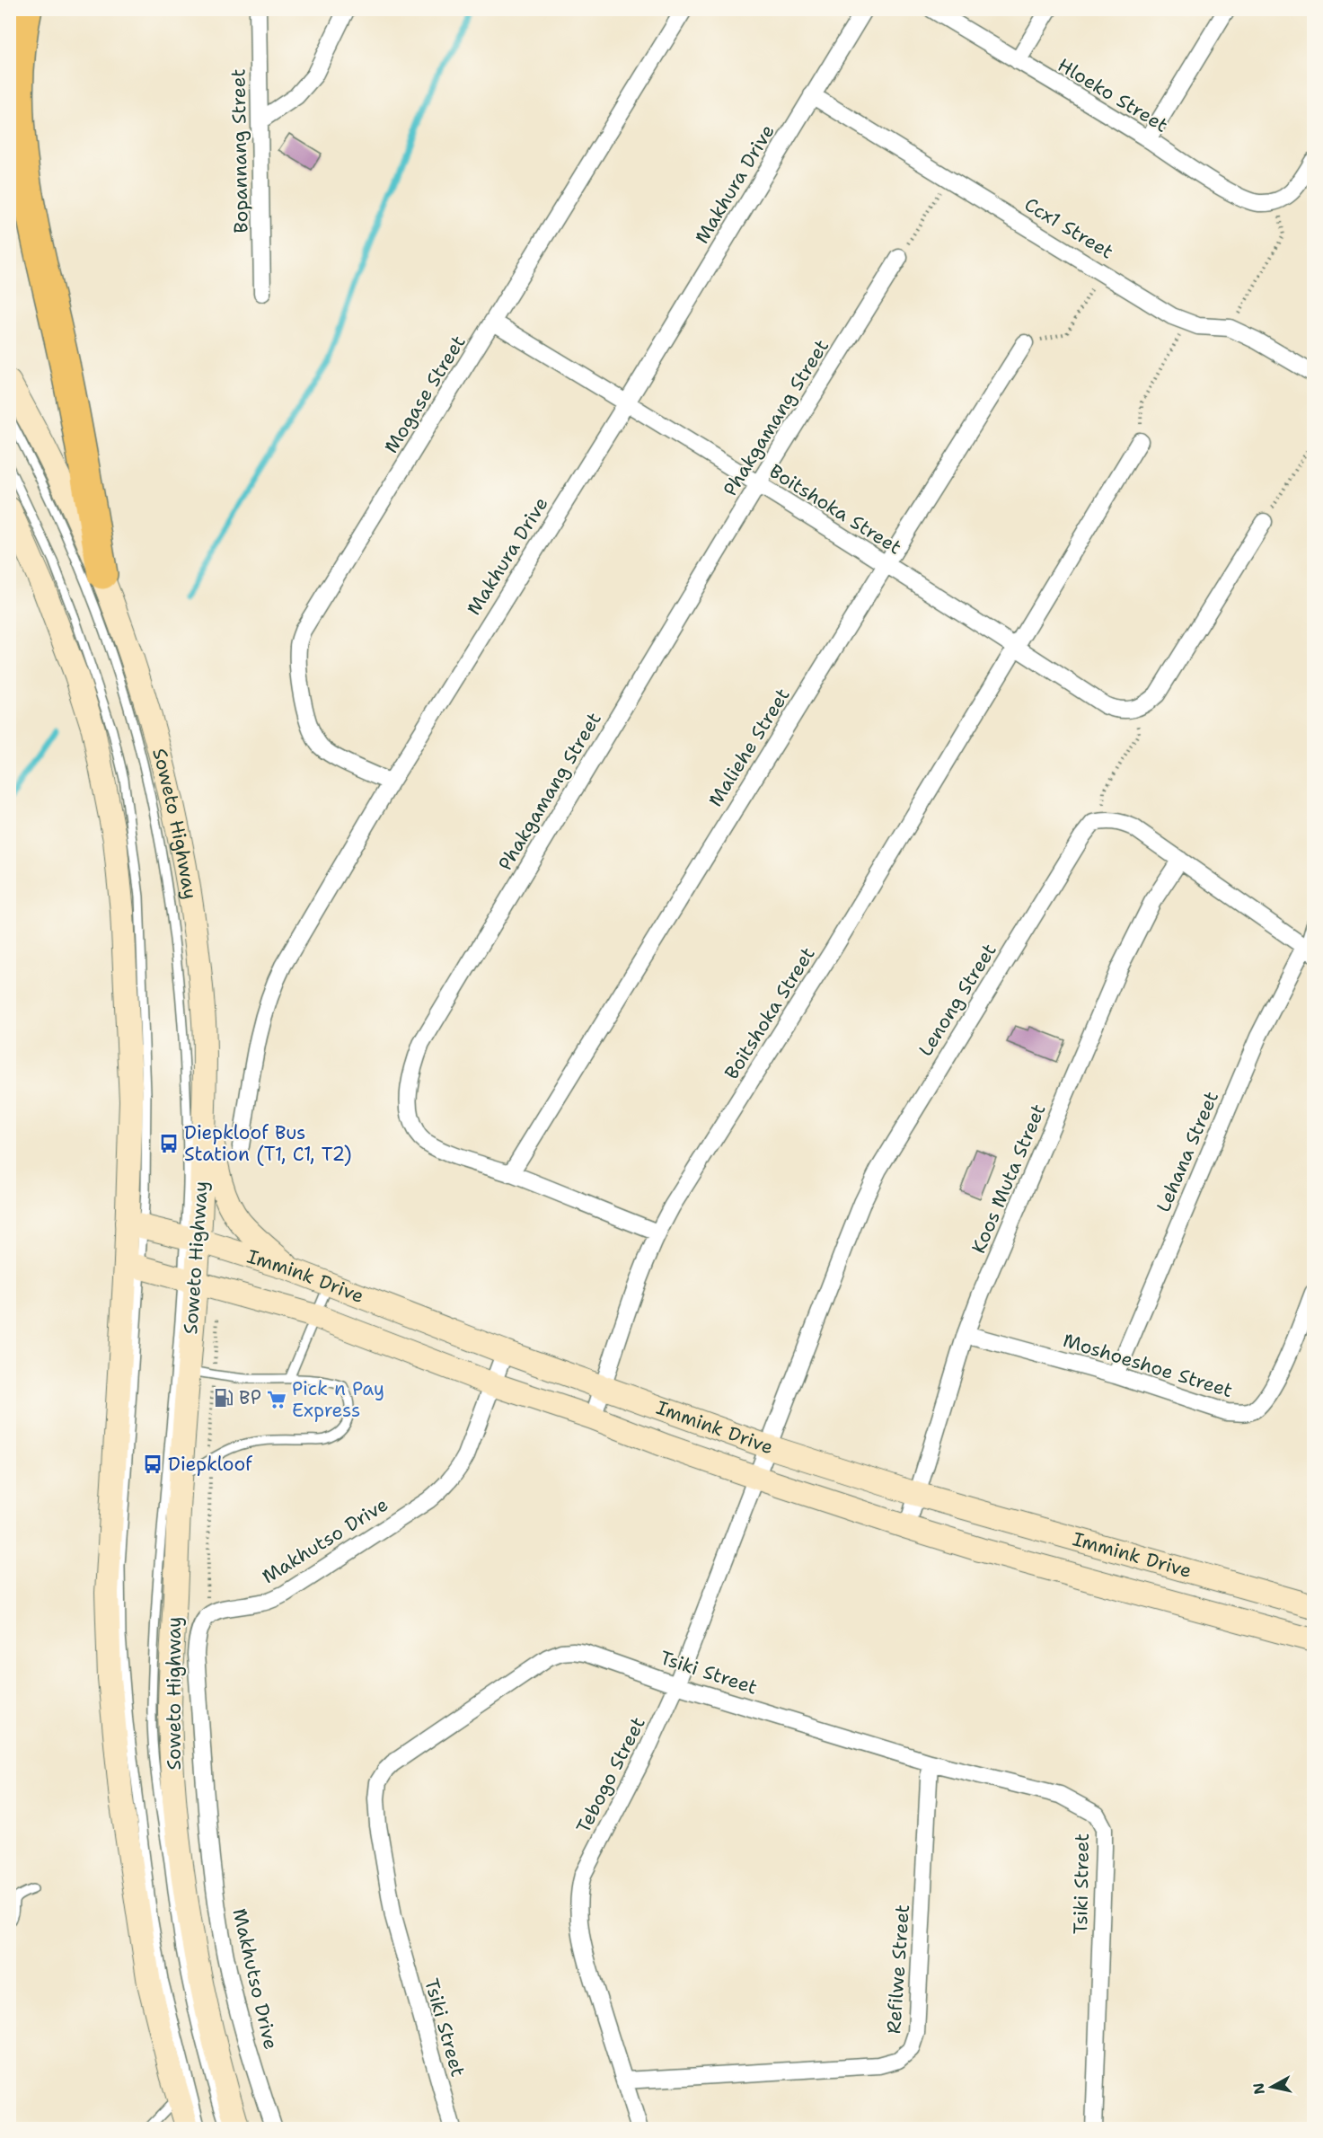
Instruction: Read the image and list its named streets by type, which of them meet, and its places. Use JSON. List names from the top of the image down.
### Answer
{
  "streets": {
    "main road": ["Soweto Highway", "Immink Drive"],
    "street": [
      "Hloeko Street",
      "Bopannang Street",
      "Makhura Drive",
      "Ccx1 Street",
      "Mogase Street",
      "Phakgamang Street",
      "Boitshoka Street",
      "Maliehe Street",
      "Lenong Street",
      "Lehana Street",
      "Koos Muta Street",
      "Moshoeshoe Street",
      "Makhutso Drive",
      "Tsiki Street",
      "Tebogo Street",
      "Refilwe Street"
    ]
  },
  "crossings": [
    ["Makhura Drive", "Ccx1 Street"],
    ["Makhura Drive", "Mogase Street"],
    ["Makhura Drive", "Boitshoka Street"],
    ["Mogase Street", "Boitshoka Street"],
    ["Phakgamang Street", "Boitshoka Street"],
    ["Phakgamang Street", "Maliehe Street"],
    ["Boitshoka Street", "Maliehe Street"],
    ["Boitshoka Street", "Immink Drive"],
    ["Soweto Highway", "Immink Drive"],
    ["Lenong Street", "Immink Drive"],
    ["Lenong Street", "Tebogo Street"],
    ["Lehana Street", "Moshoeshoe Street"],
    ["Koos Muta Street", "Immink Drive"],
    ["Koos Muta Street", "Moshoeshoe Street"],
    ["Immink Drive", "Makhutso Drive"],
    ["Immink Drive", "Tebogo Street"],
    ["Tsiki Street", "Tebogo Street"],
    ["Tsiki Street", "Refilwe Street"],
    ["Tebogo Street", "Refilwe Street"]
  ],
  "places": {
    "bus stop": ["Diepkloof Bus Station (T1, C1, T2)", "Diepkloof"],
    "fuel station": ["BP"],
    "supermarket": ["Pick n Pay Express"]
  },
  "north": "left"
}
